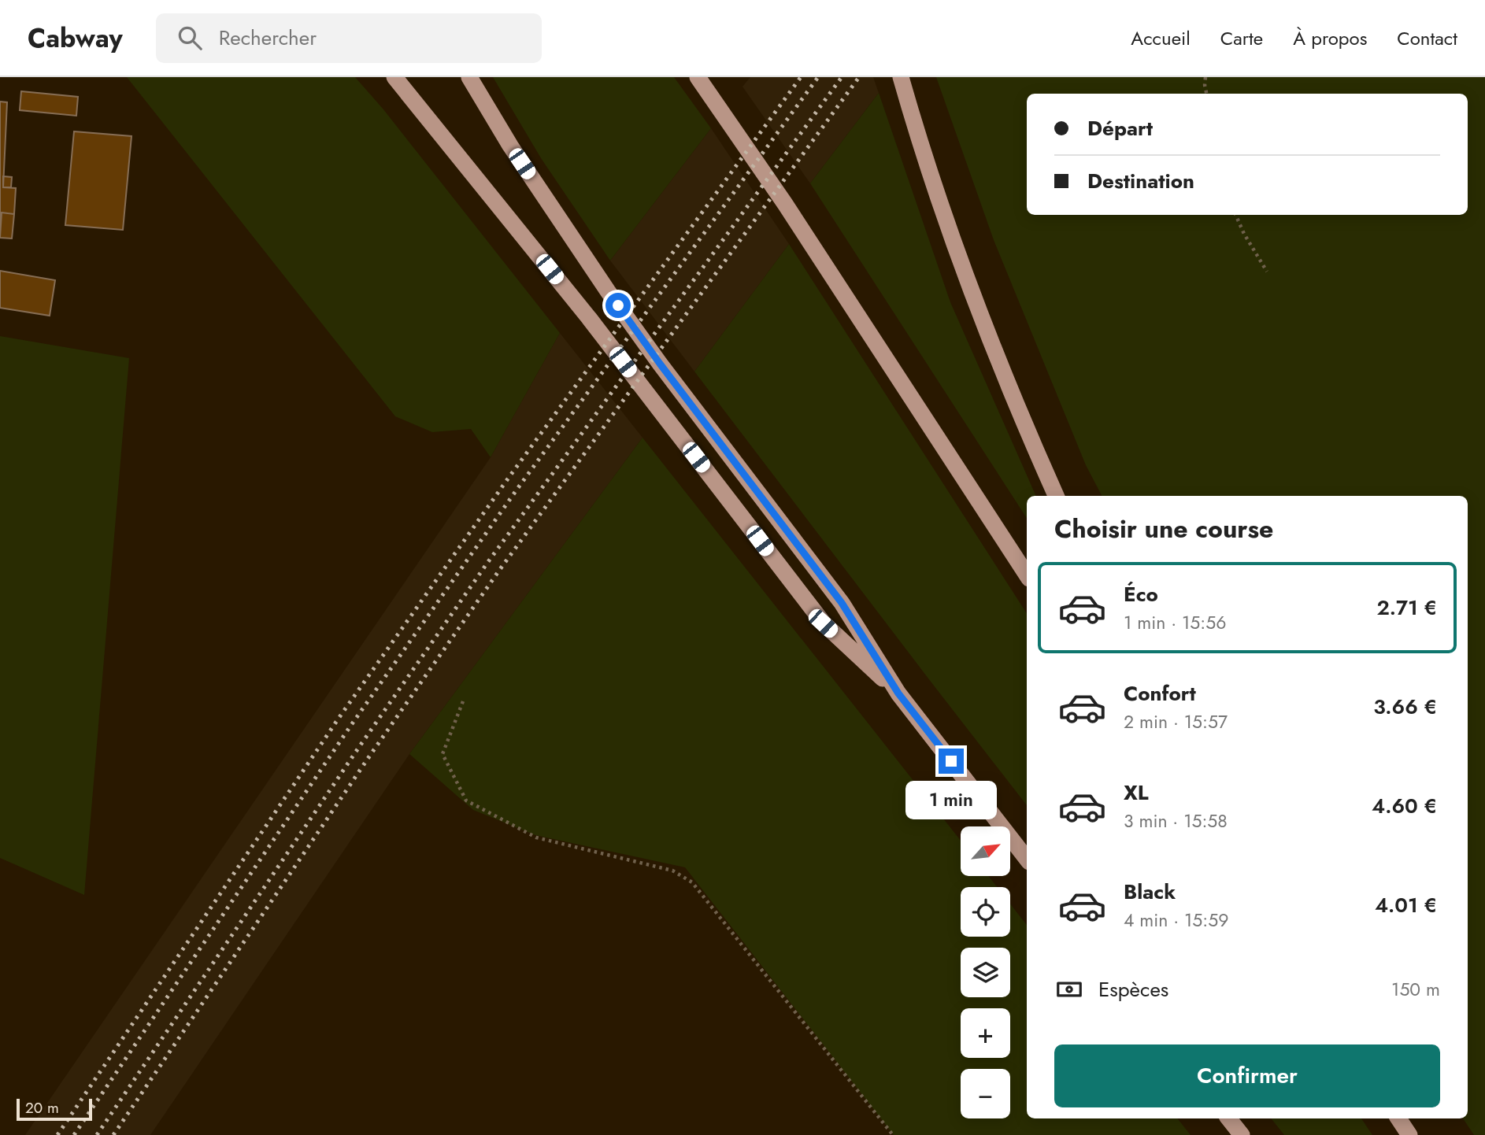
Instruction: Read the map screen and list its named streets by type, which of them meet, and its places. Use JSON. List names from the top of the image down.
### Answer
{
  "scale_bar": "20 m",
  "north": "top right",
  "page": {
    "header": "Cabway",
    "search": "Rechercher",
    "nav": [
      "Accueil",
      "Carte",
      "À propos",
      "Contact"
    ],
    "banner": ["Départ", "Destination"],
    "heading": "Choisir une course",
    "list": [
      {
        "name": "Éco",
        "note": "1 min · 15:56",
        "value": "2.71 €"
      },
      {
        "name": "Confort",
        "note": "2 min · 15:57",
        "value": "3.66 €"
      },
      {
        "name": "XL",
        "note": "3 min · 15:58",
        "value": "4.60 €"
      },
      {
        "name": "Black",
        "note": "4 min · 15:59",
        "value": "4.01 €"
      }
    ],
    "bubble": "1 min",
    "map_buttons": ["+", "−"],
    "pay": ["Espèces", "150 m"],
    "buttons": "Confirmer",
    "scale": "20 m"
  }
}
